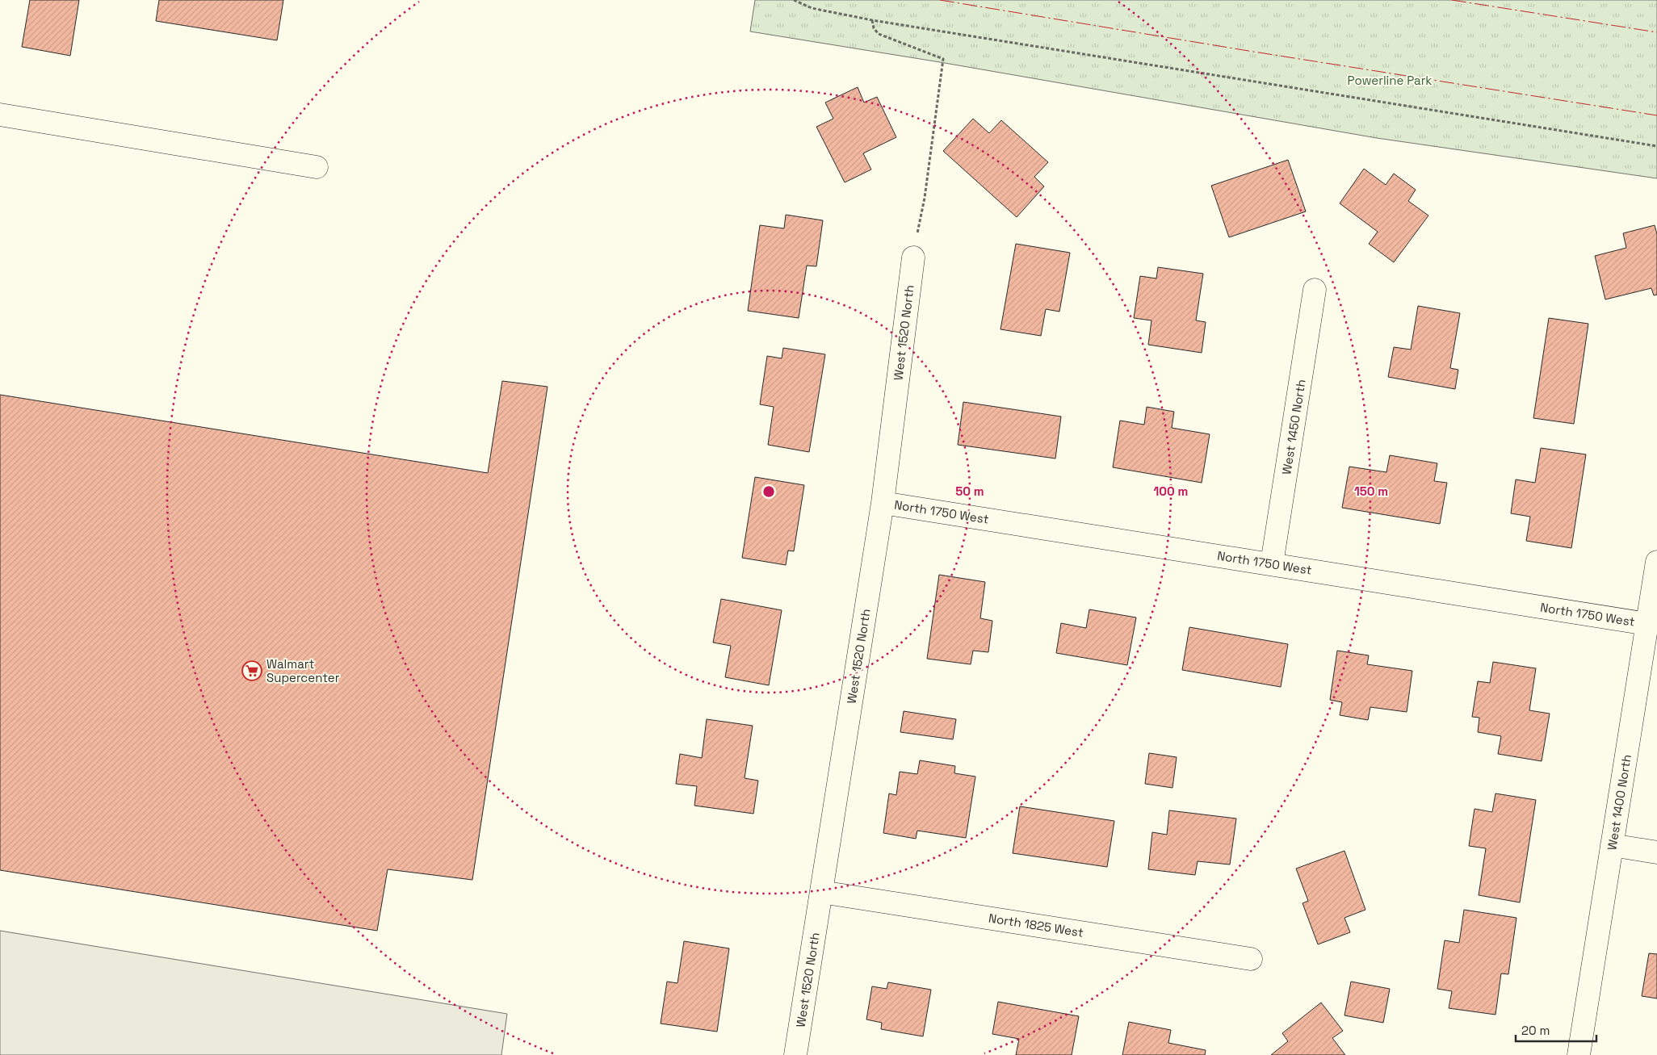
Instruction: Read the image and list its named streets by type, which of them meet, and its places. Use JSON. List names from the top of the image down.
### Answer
{
  "streets": {
    "street": [
      "West 1520 North",
      "West 1450 North",
      "North 1750 West",
      "West 1400 North",
      "North 1825 West"
    ]
  },
  "crossings": [
    ["West 1520 North", "North 1750 West"],
    ["West 1520 North", "North 1825 West"],
    ["West 1450 North", "North 1750 West"],
    ["North 1750 West", "West 1400 North"]
  ],
  "parks": ["Powerline Park"],
  "places": {
    "supermarket": ["Walmart Supercenter"]
  },
  "scale_bar": "20 m",
  "rings": ["50 m", "100 m", "150 m"]
}
